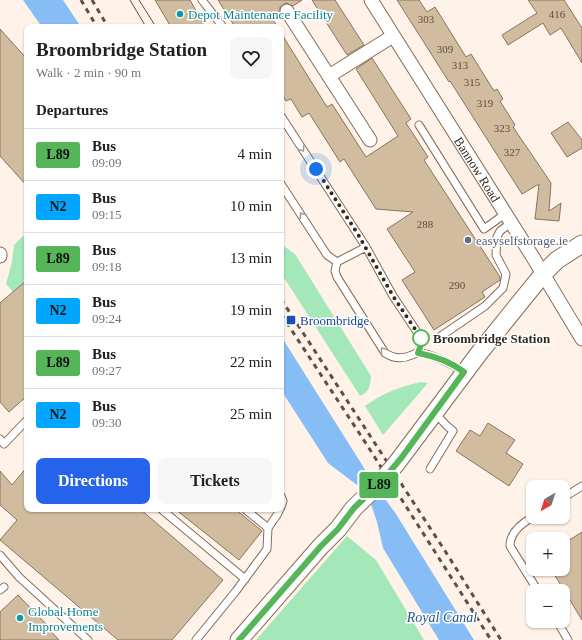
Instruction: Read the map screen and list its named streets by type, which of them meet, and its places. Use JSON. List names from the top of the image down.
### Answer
{
  "streets": {
    "street": ["Bannow Road"]
  },
  "water": ["Royal Canal"],
  "places": {
    "other": [
      "Depot Maintenance Facility",
      "easyselfstorage.ie",
      "Broombridge Station",
      "Global Home Improvements"
    ],
    "transit": ["Broombridge"]
  },
  "lines": ["bus line L89"],
  "house_numbers": [
    "416",
    "303",
    "309",
    "313",
    "315",
    "319",
    "323",
    "327",
    "288",
    "290"
  ],
  "north": "bottom left",
  "page": {
    "on_map": "L89",
    "heading": [
      ["Broombridge Station", "Walk · 2 min · 90 m"],
      "Departures"
    ],
    "list": [
      {
        "mark": "L89",
        "name": "Bus",
        "note": "09:09",
        "value": "4 min"
      },
      {
        "mark": "N2",
        "name": "Bus",
        "note": "09:15",
        "value": "10 min"
      },
      {
        "mark": "L89",
        "name": "Bus",
        "note": "09:18",
        "value": "13 min"
      },
      {
        "mark": "N2",
        "name": "Bus",
        "note": "09:24",
        "value": "19 min"
      },
      {
        "mark": "L89",
        "name": "Bus",
        "note": "09:27",
        "value": "22 min"
      },
      {
        "mark": "N2",
        "name": "Bus",
        "note": "09:30",
        "value": "25 min"
      }
    ],
    "buttons": ["Directions", "Tickets"],
    "map_buttons": ["+", "−"]
  }
}
